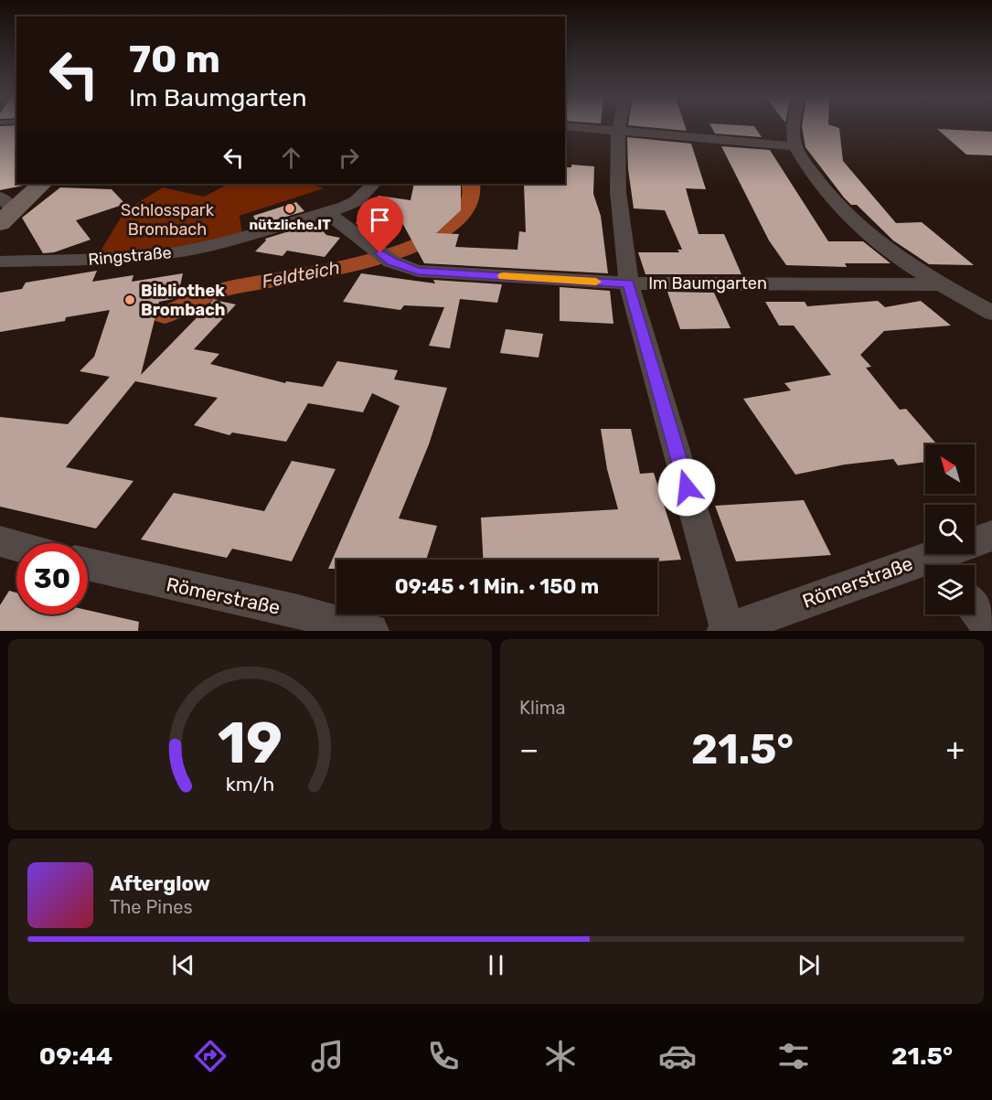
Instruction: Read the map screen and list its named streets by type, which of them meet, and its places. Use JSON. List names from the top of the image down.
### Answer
{
  "streets": {
    "street": ["Ringstraße", "Im Baumgarten", "Römerstraße"]
  },
  "crossings": [
    ["Ringstraße", "Im Baumgarten"]
  ],
  "water": ["Feldteich"],
  "parks": ["Schlosspark Brombach"],
  "places": ["nützliche.IT", "Bibliothek Brombach"],
  "north": "top left",
  "page": {
    "turn": ["70 m", "Im Baumgarten"],
    "limit": "30",
    "trip": "09:45 · 1 Min. · 150 m",
    "tile": "Klima",
    "heat": ["−", "21.5°", "+"],
    "song": ["Afterglow", "The Pines"],
    "tabs": ["09:44", "21.5°"],
    "gauge": ["19", "km/h"]
  }
}
